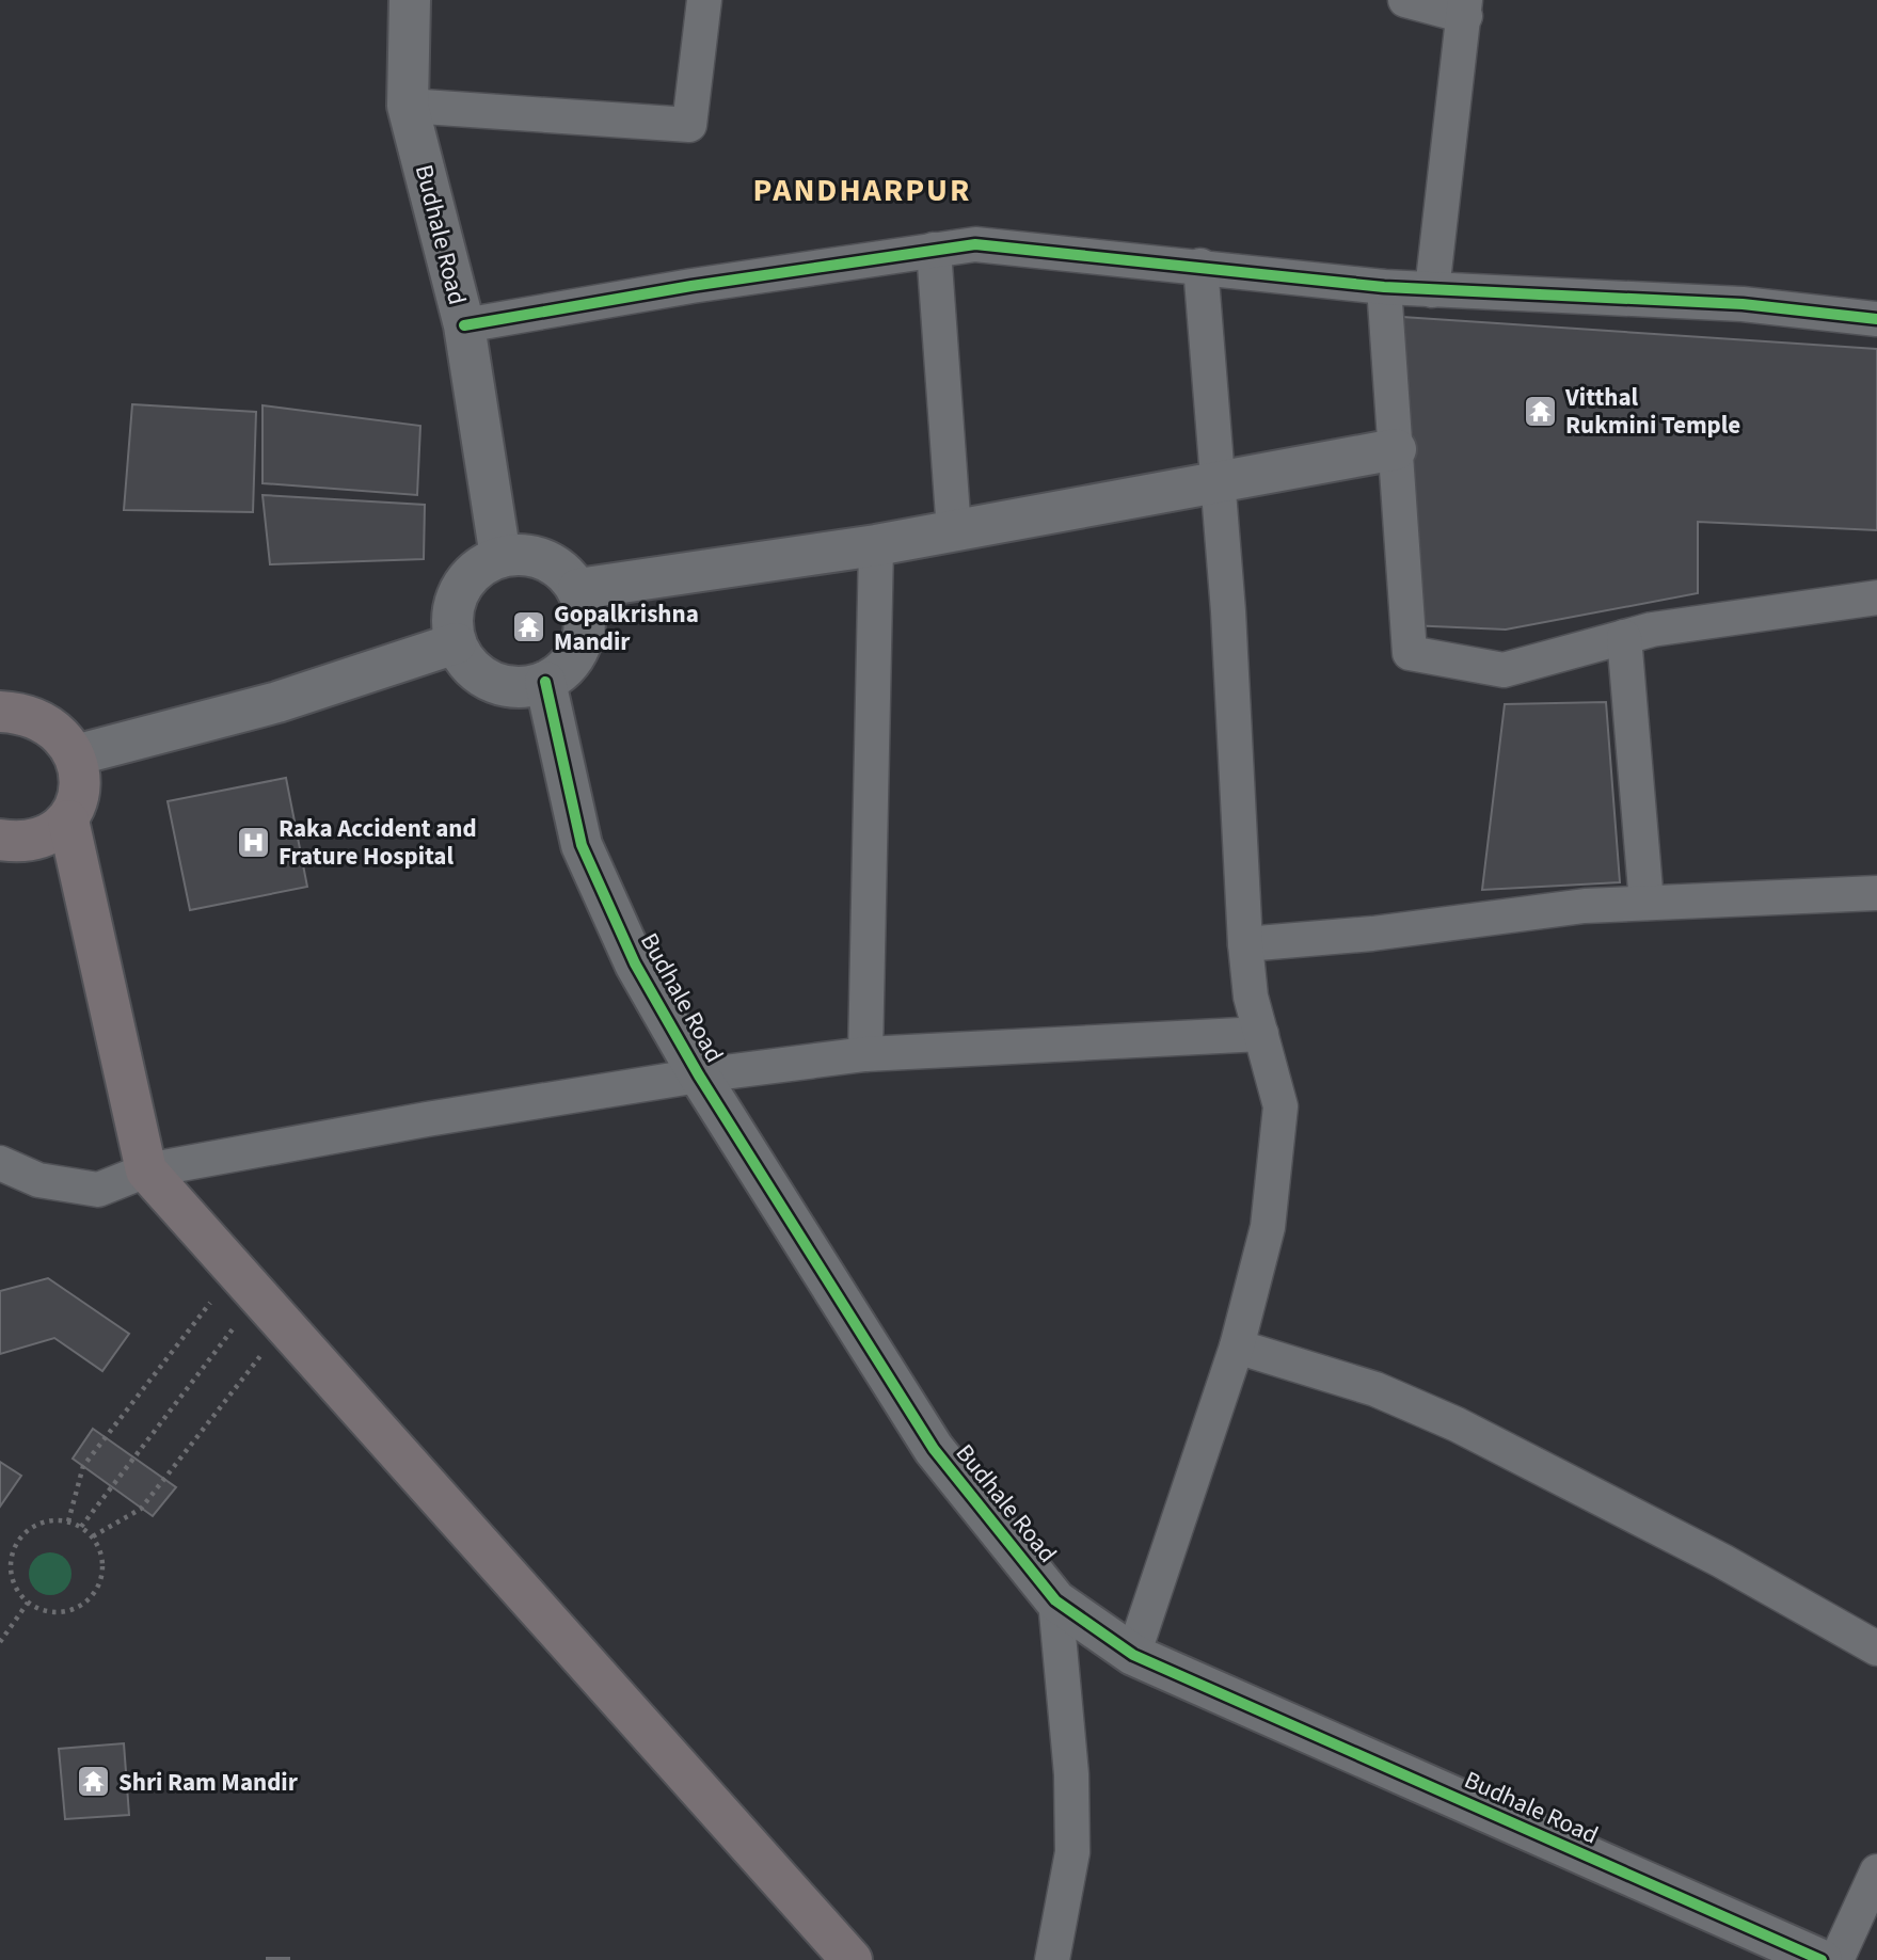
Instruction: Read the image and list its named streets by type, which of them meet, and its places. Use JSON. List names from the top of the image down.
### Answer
{
  "streets": {
    "street": ["Budhale Road"]
  },
  "districts": ["PANDHARPUR"],
  "places": {
    "temple": ["Vitthal Rukmini Temple", "Gopalkrishna Mandir", "Shri Ram Mandir"],
    "hospital": ["Raka Accident and Frature Hospital"]
  }
}
